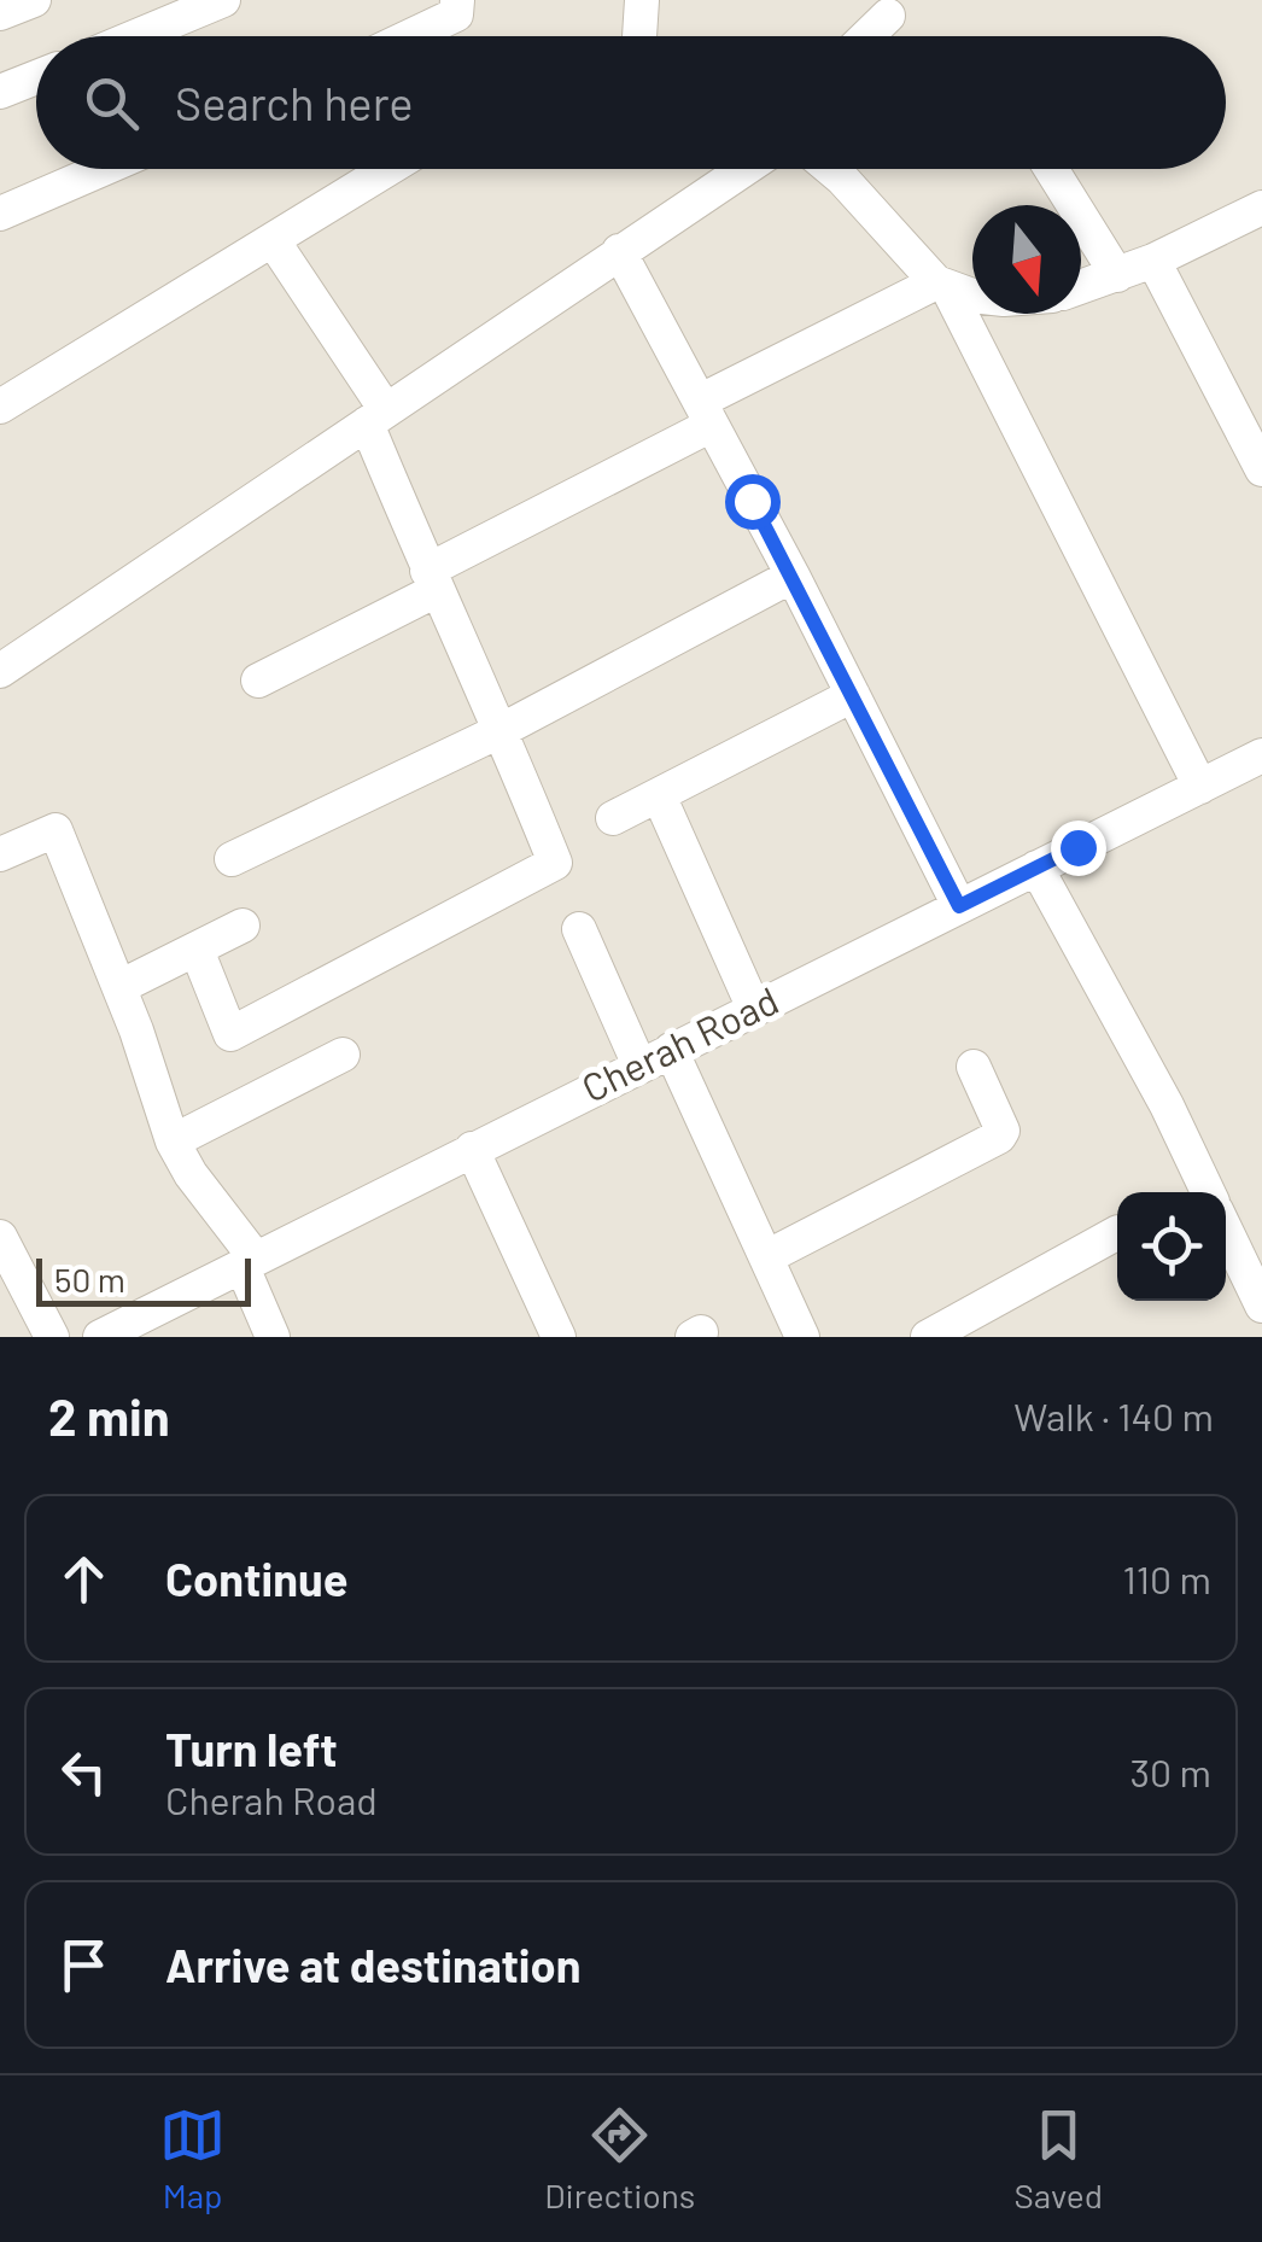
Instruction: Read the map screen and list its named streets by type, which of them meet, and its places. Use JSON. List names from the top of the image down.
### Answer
{
  "streets": {
    "street": ["Cherah Road"]
  },
  "scale_bar": "50 m",
  "north": "bottom",
  "page": {
    "search": "Search here",
    "scale": "50 m",
    "heading": ["2 min", "Walk · 140 m"],
    "list": [
      ["Continue", "110 m"],
      ["Turn left", "Cherah Road", "30 m"],
      "Arrive at destination"
    ],
    "nav": ["Map", "Directions", "Saved"]
  }
}
